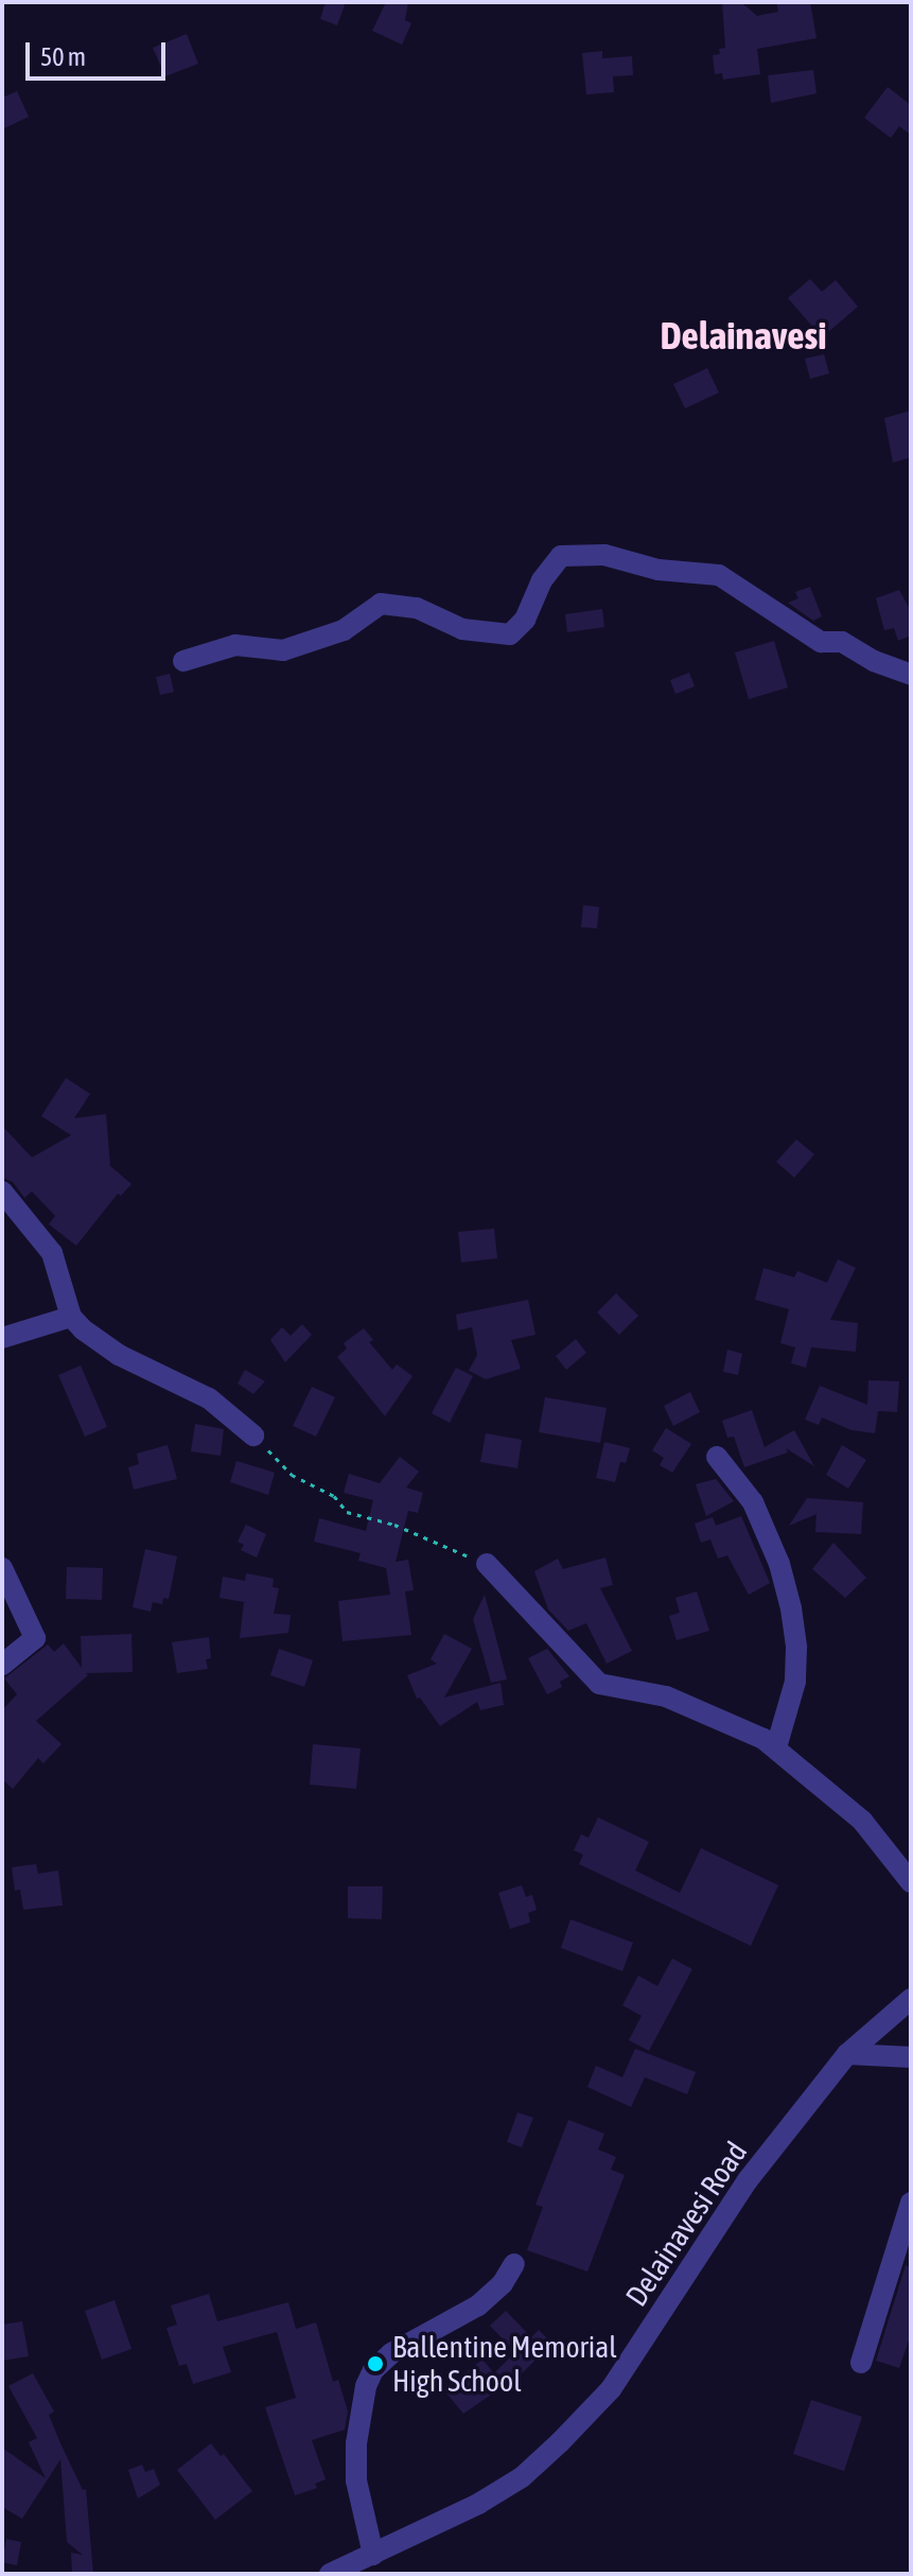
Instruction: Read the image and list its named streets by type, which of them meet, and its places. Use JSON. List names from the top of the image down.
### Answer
{
  "streets": {
    "street": ["Delainavesi Road"]
  },
  "districts": ["Delainavesi"],
  "places": ["Ballentine Memorial High School"],
  "scale_bar": "50 m"
}
